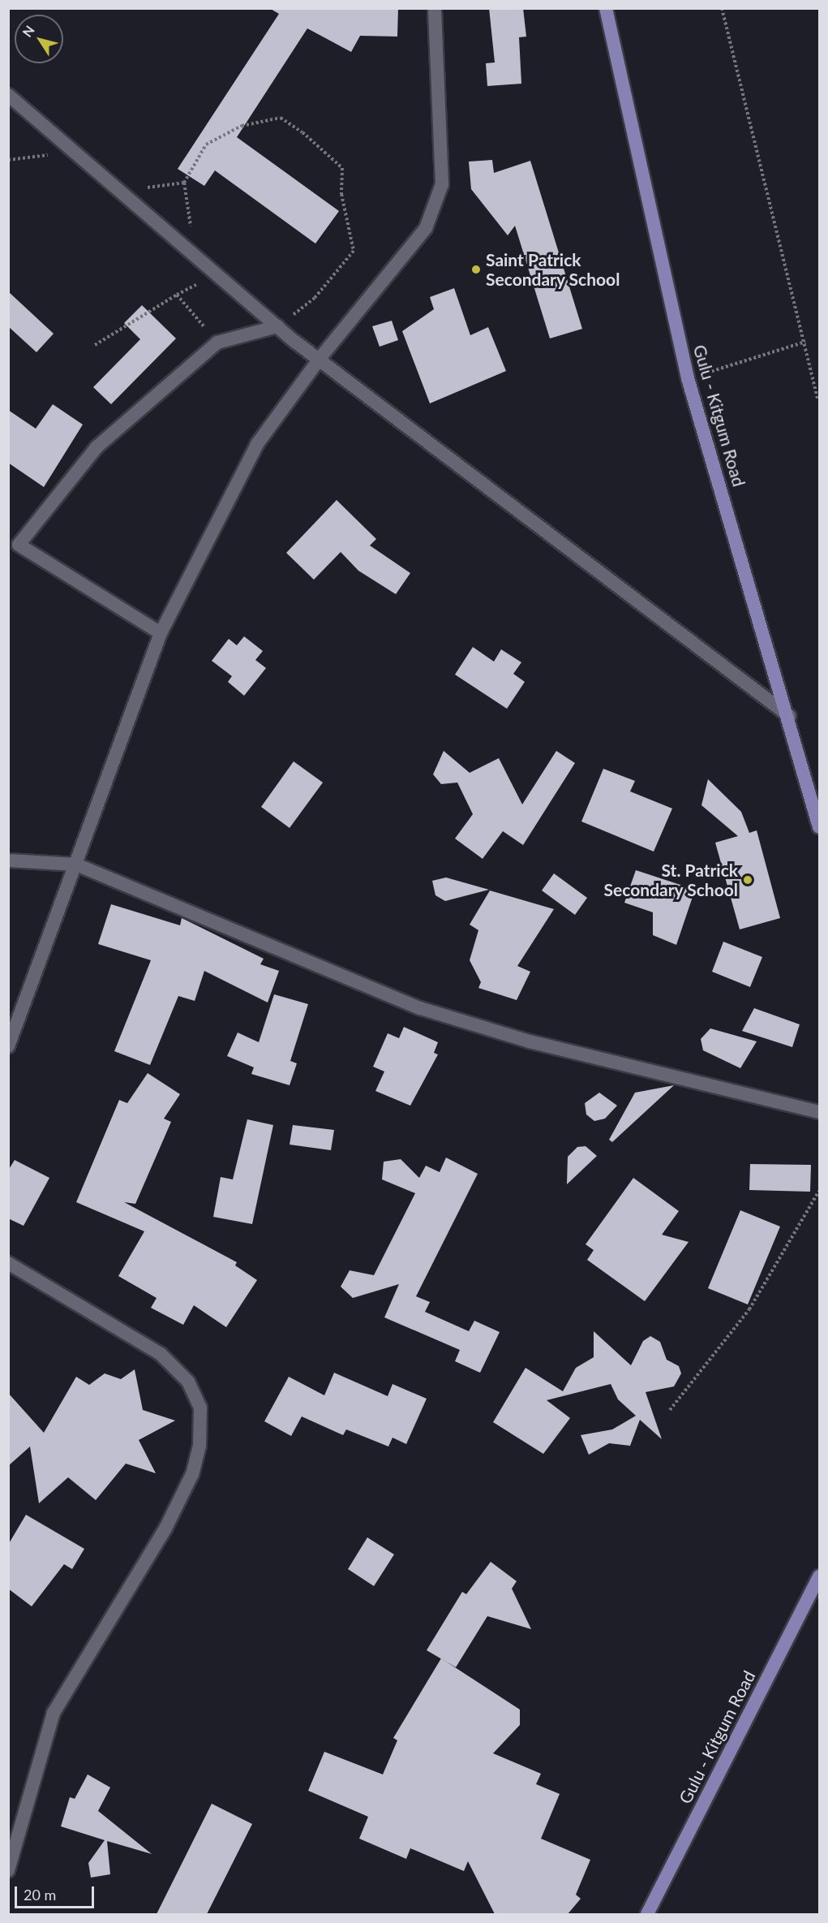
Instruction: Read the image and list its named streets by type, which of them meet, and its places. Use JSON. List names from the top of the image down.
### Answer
{
  "streets": {
    "main road": ["Gulu - Kitgum Road"]
  },
  "places": ["Saint Patrick Secondary School", "St. Patrick Secondary School"],
  "scale_bar": "20 m",
  "north": "top left"
}
